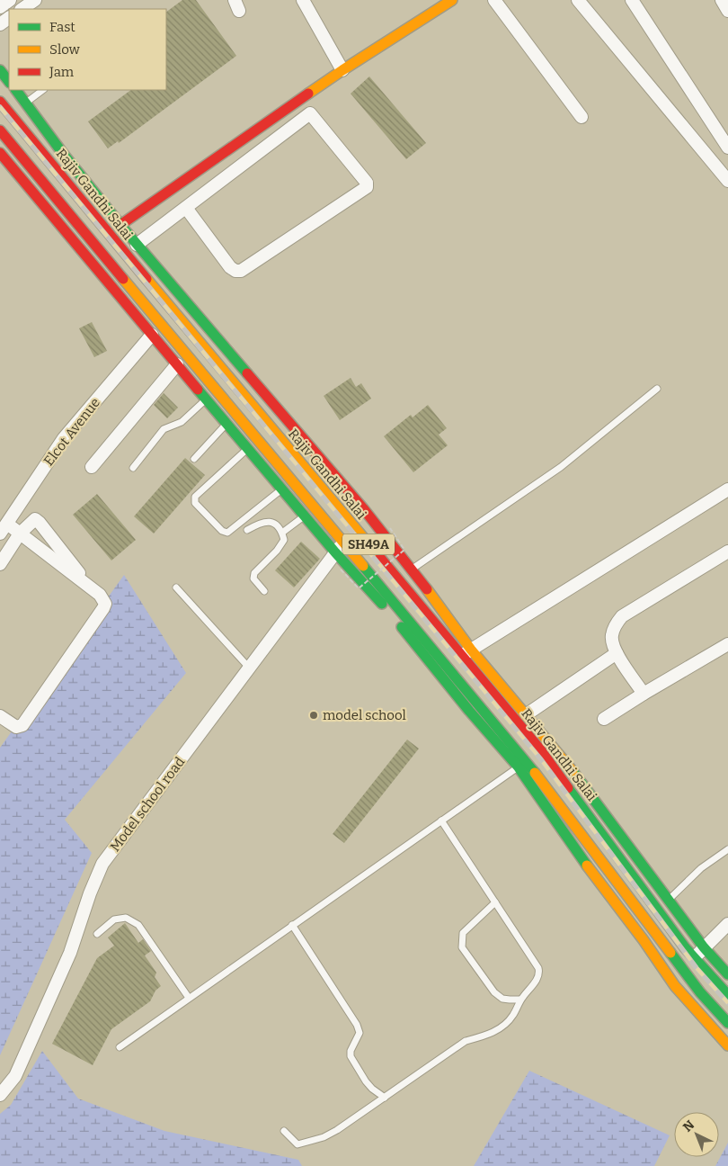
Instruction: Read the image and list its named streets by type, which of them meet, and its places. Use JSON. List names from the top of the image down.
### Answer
{
  "streets": {
    "street": [
      "Rajiv Gandhi Salai",
      "Elcot Avenue",
      "SH49A",
      "Model school road"
    ]
  },
  "crossings": [
    ["SH49A", "Model school road"]
  ],
  "places": ["model school"],
  "legend": ["Fast", "Slow", "Jam"],
  "north": "top left"
}
